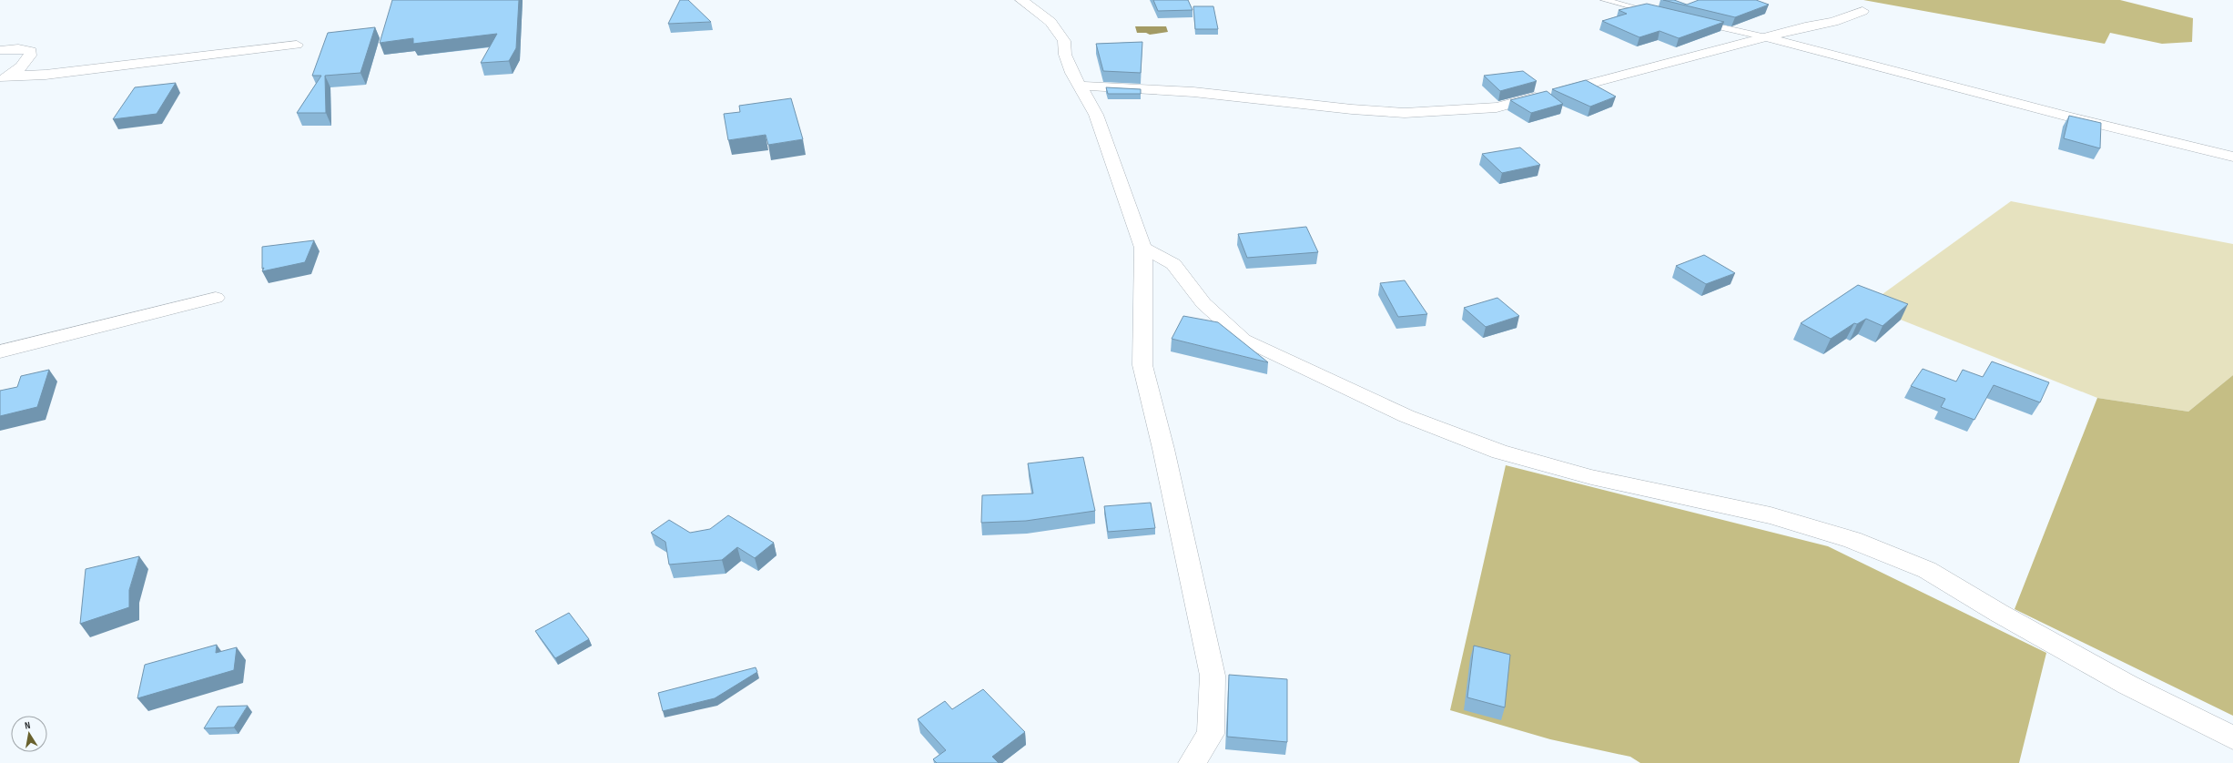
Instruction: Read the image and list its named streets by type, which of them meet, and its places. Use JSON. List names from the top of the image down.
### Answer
{
  "north": "top"
}
